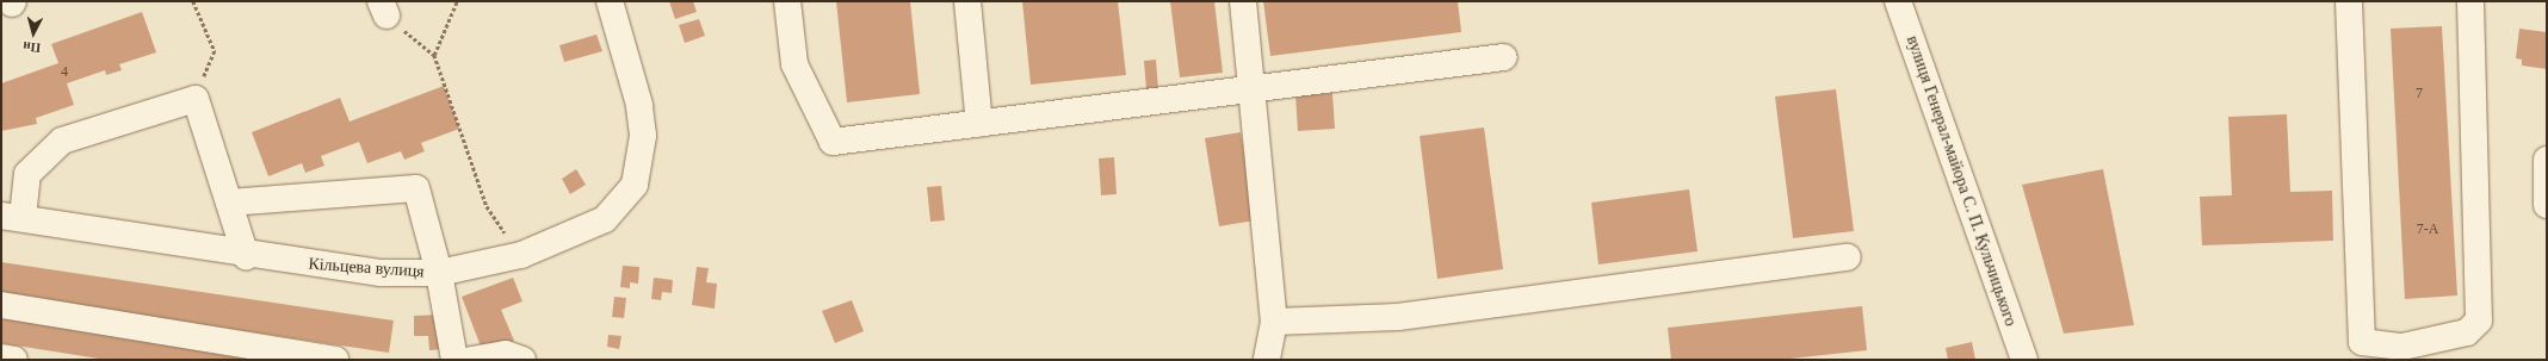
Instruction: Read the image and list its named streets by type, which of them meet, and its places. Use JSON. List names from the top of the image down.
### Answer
{
  "streets": {
    "street": ["вулиця Генерал-майора С. П. Кульчицького", "Кільцева вулиця"]
  },
  "house_numbers": ["4", "7", "7-А"],
  "north": "bottom"
}
